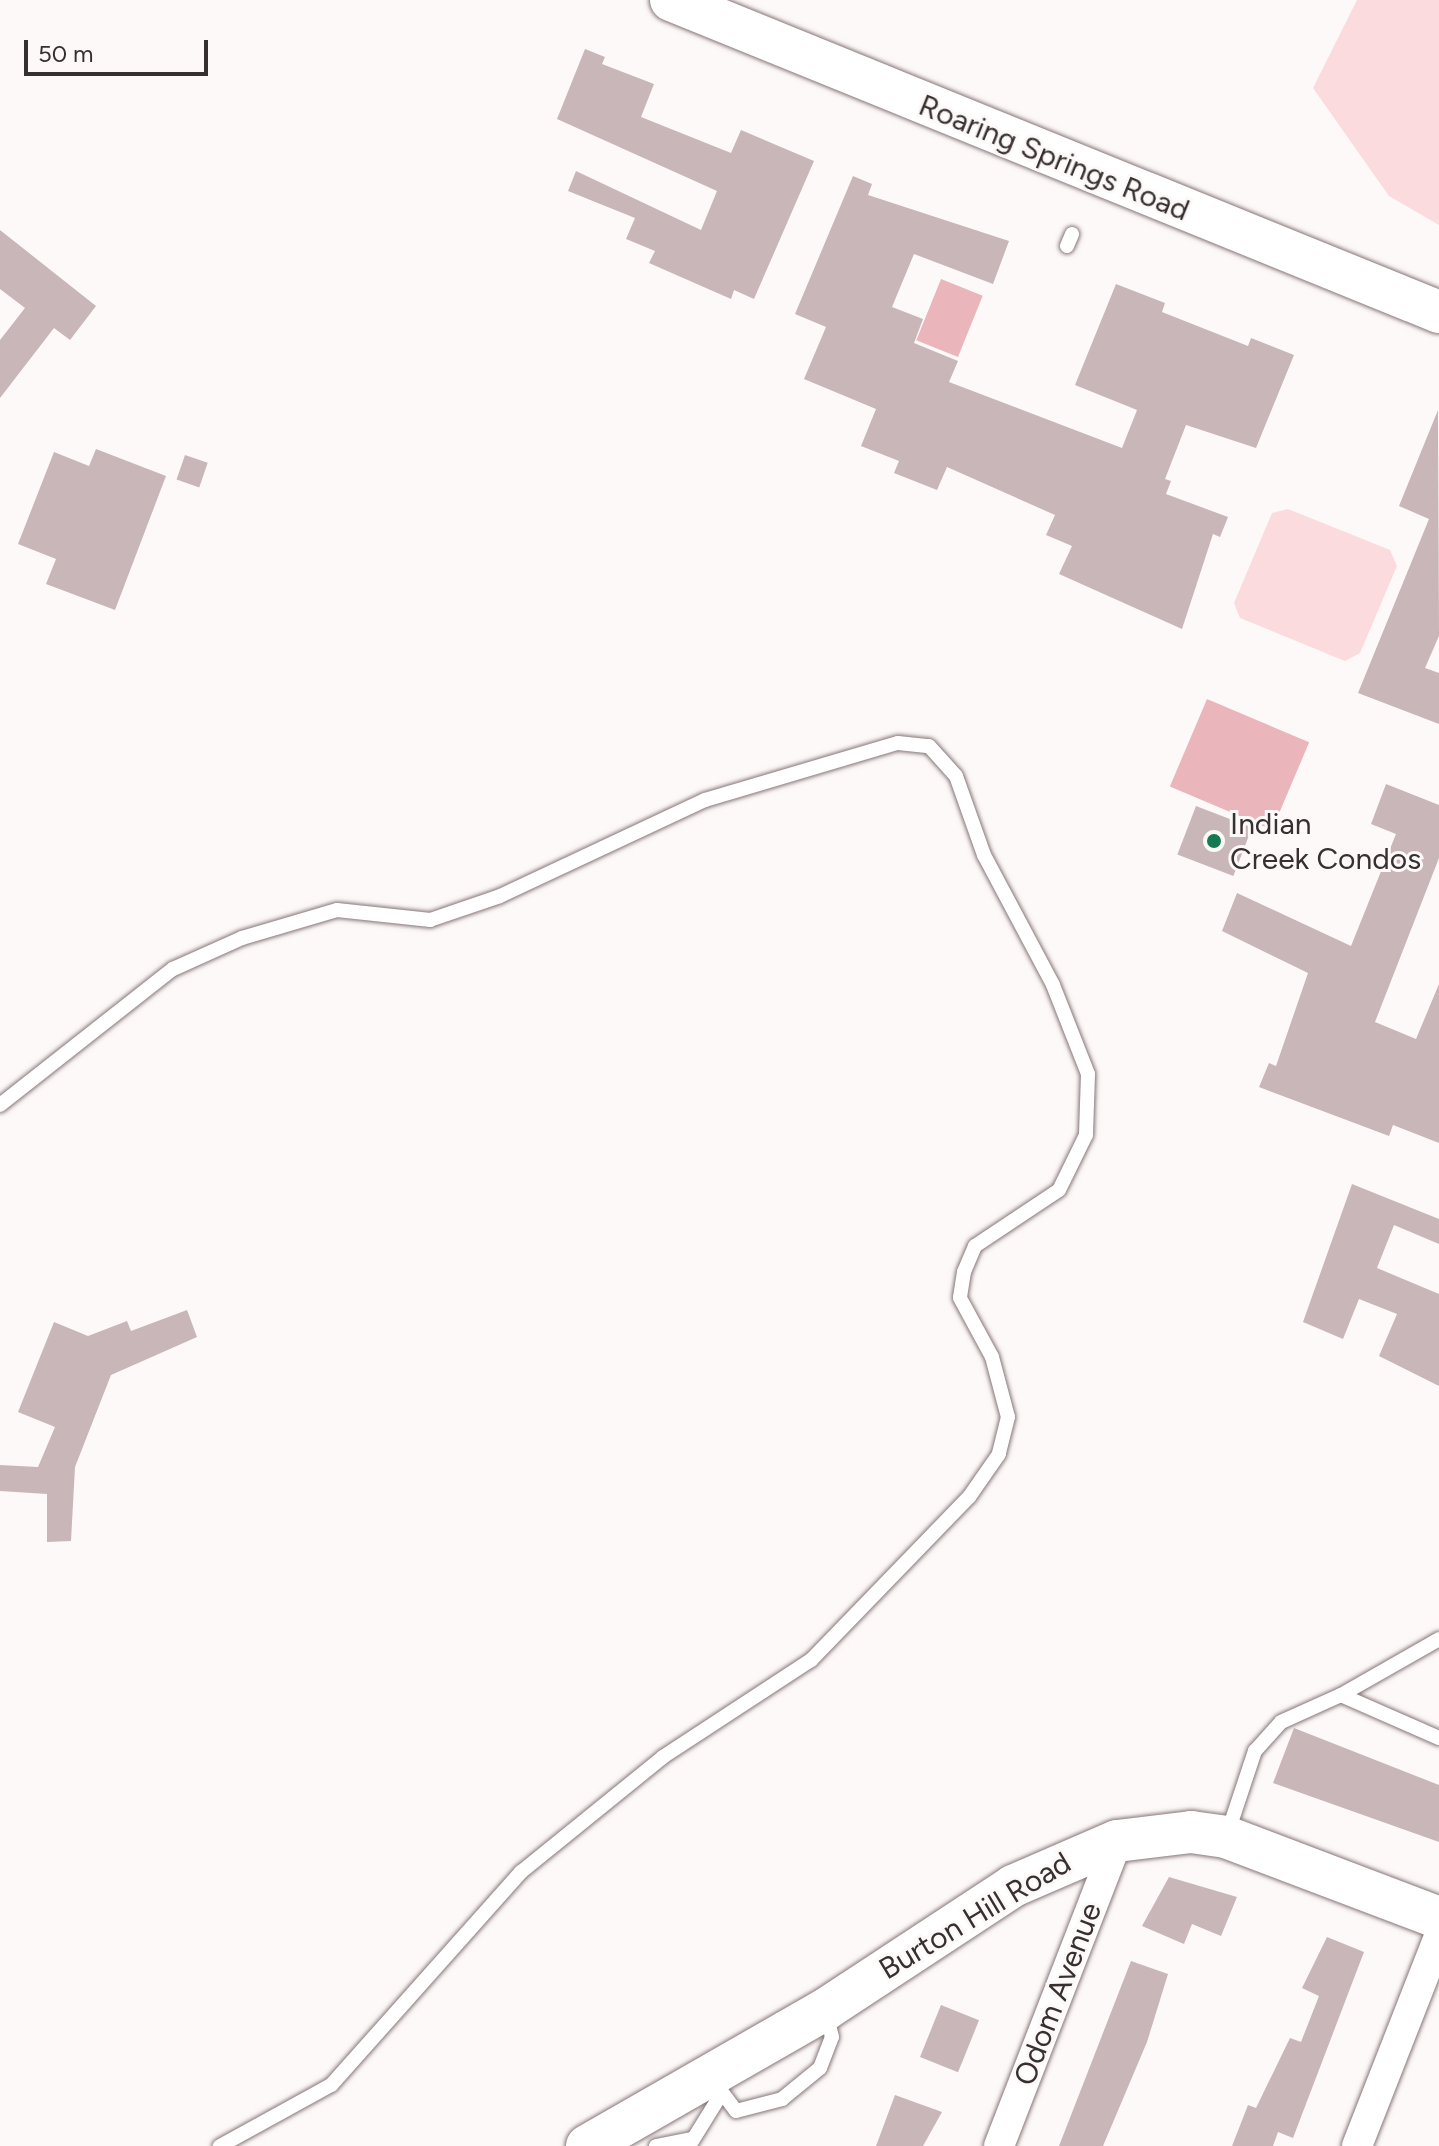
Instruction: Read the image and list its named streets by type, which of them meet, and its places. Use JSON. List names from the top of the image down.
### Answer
{
  "streets": {
    "street": ["Roaring Springs Road", "Burton Hill Road", "Odom Avenue"]
  },
  "crossings": [
    ["Burton Hill Road", "Odom Avenue"]
  ],
  "places": ["Indian Creek Condos"],
  "scale_bar": "50 m"
}
